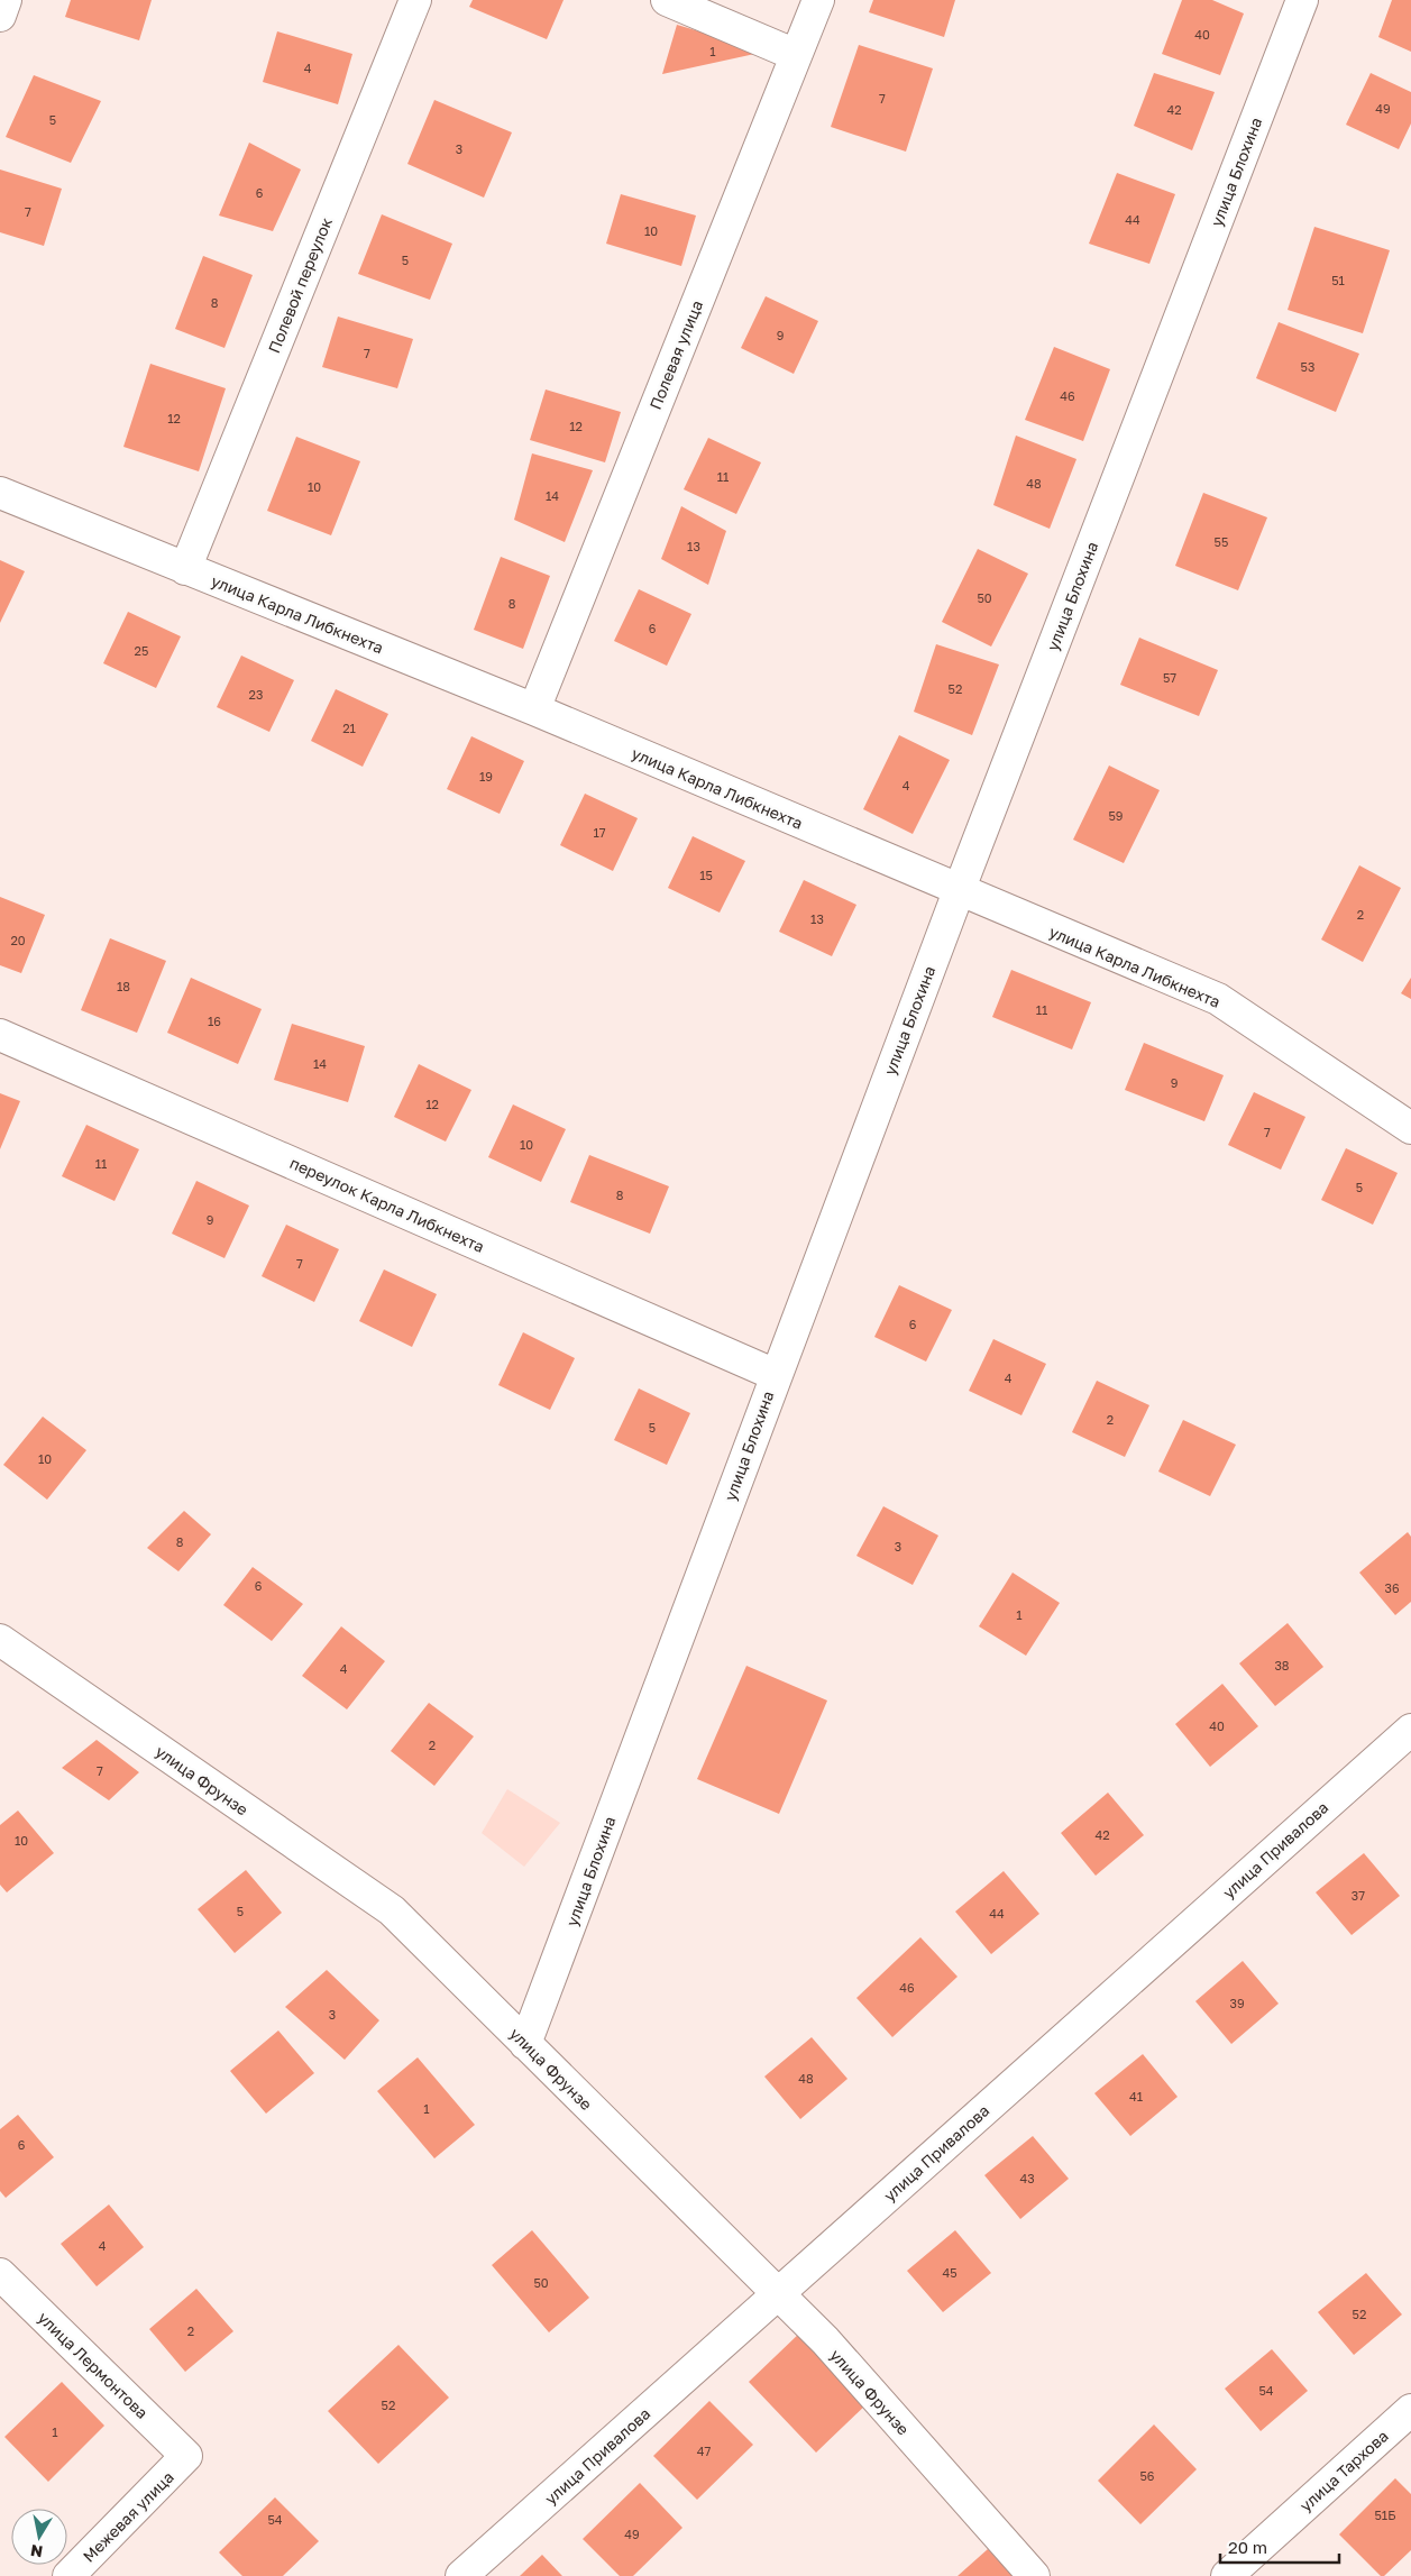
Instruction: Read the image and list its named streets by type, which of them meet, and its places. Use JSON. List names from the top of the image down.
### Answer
{
  "streets": {
    "street": [
      "улица Блохина",
      "Полевой переулок",
      "Полевая улица",
      "улица Карла Либкнехта",
      "переулок Карла Либкнехта",
      "улица Фрунзе",
      "улица Привалова",
      "улица Лермонтова",
      "улица Тархова",
      "Межевая улица"
    ]
  },
  "crossings": [
    ["улица Блохина", "улица Карла Либкнехта"],
    ["улица Блохина", "переулок Карла Либкнехта"],
    ["улица Блохина", "улица Фрунзе"],
    ["Полевой переулок", "улица Карла Либкнехта"],
    ["Полевая улица", "улица Карла Либкнехта"],
    ["улица Фрунзе", "улица Привалова"],
    ["улица Лермонтова", "Межевая улица"]
  ],
  "house_numbers": [
    "40",
    "1",
    "4",
    "7",
    "49",
    "42",
    "5",
    "3",
    "6",
    "7",
    "44",
    "10",
    "5",
    "51",
    "8",
    "9",
    "7",
    "53",
    "46",
    "12",
    "12",
    "11",
    "48",
    "10",
    "14",
    "55",
    "13",
    "50",
    "8",
    "6",
    "25",
    "57",
    "52",
    "23",
    "21",
    "19",
    "4",
    "59",
    "17",
    "15",
    "2",
    "13",
    "20",
    "18",
    "11",
    "16",
    "14",
    "9",
    "12",
    "7",
    "10",
    "11",
    "5",
    "8",
    "9",
    "7",
    "6",
    "4",
    "2",
    "5",
    "10",
    "8",
    "3",
    "6",
    "36",
    "1",
    "38",
    "4",
    "40",
    "2",
    "7",
    "42",
    "10",
    "37",
    "5",
    "44",
    "46",
    "39",
    "3",
    "48",
    "41",
    "1",
    "6",
    "43",
    "4",
    "45",
    "50",
    "52",
    "2",
    "54",
    "52",
    "1",
    "47",
    "56",
    "51Б",
    "54",
    "49"
  ],
  "scale_bar": "20 m",
  "north": "bottom"
}
